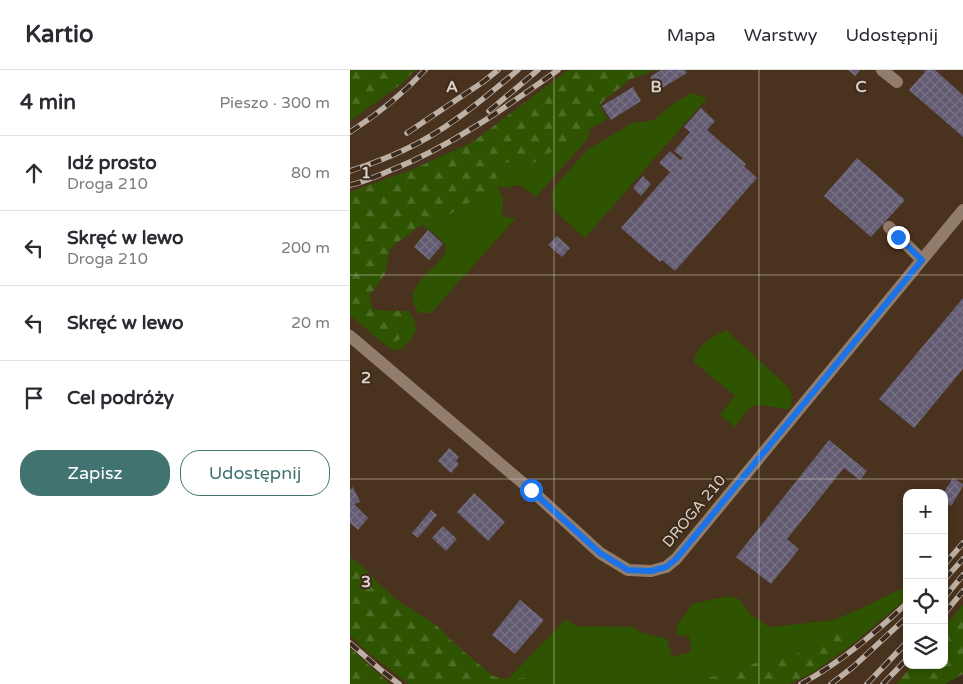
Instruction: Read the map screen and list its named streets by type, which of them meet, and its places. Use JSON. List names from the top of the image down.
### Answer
{
  "streets": {
    "lane": ["DROGA 210"]
  },
  "page": {
    "header": "Kartio",
    "nav": ["Mapa", "Warstwy", "Udostępnij"],
    "heading": ["4 min", "Pieszo · 300 m"],
    "list": [
      ["Idź prosto", "Droga 210", "80 m"],
      ["Skręć w lewo", "Droga 210", "200 m"],
      ["Skręć w lewo", "20 m"],
      "Cel podróży"
    ],
    "buttons": ["Zapisz", "Udostępnij"],
    "map_buttons": ["+", "−"]
  },
  "grid": {
    "columns": ["A", "B", "C"],
    "rows": ["1", "2", "3"]
  }
}
